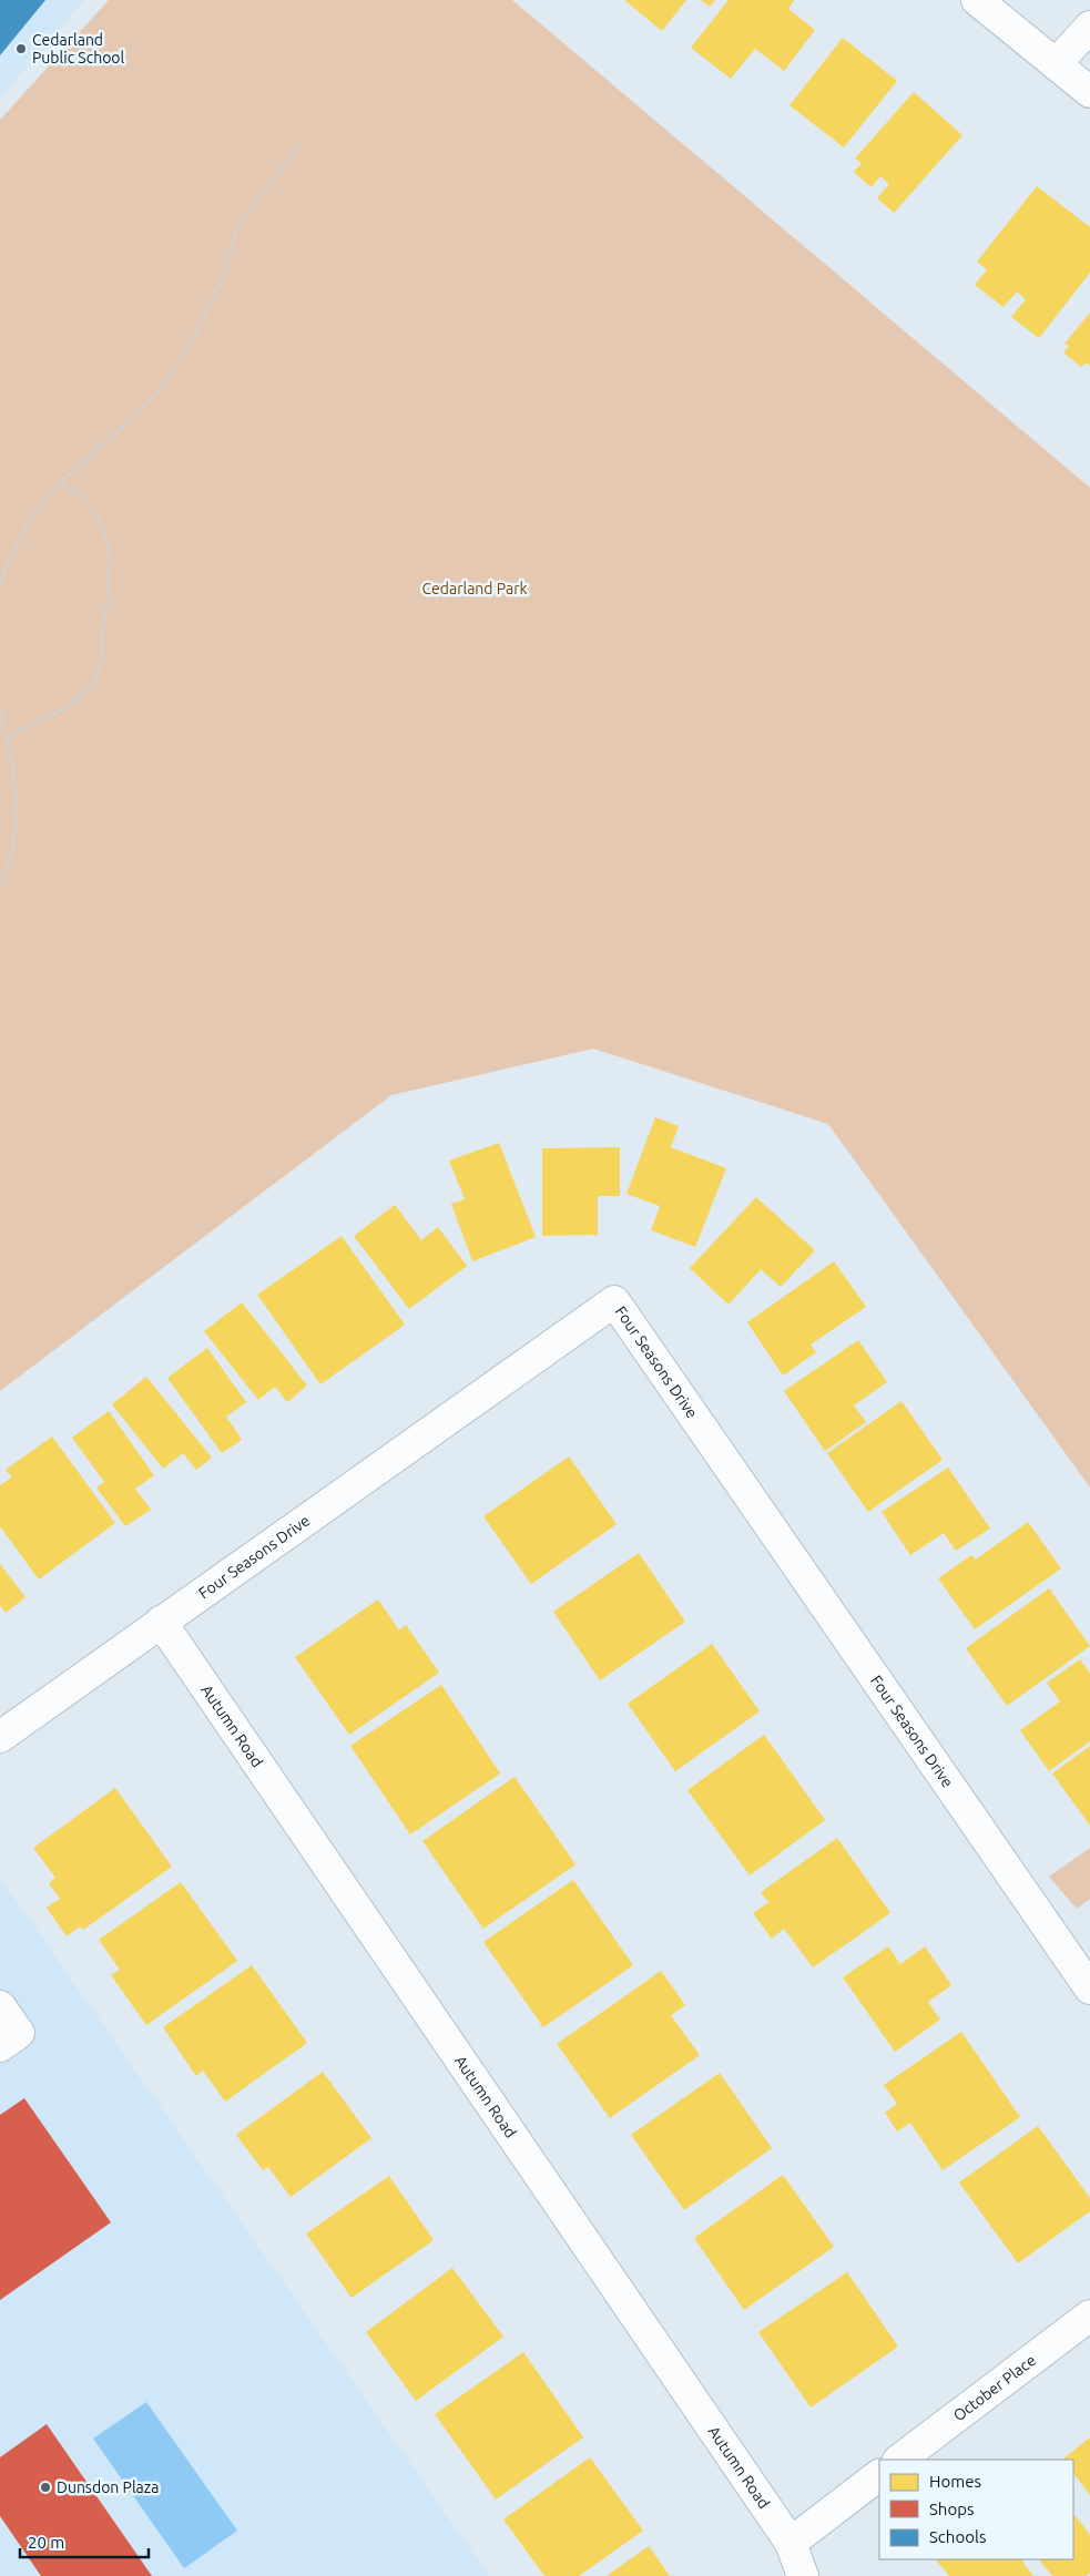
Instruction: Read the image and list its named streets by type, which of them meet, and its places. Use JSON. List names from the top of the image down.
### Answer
{
  "streets": {
    "street": ["Four Seasons Drive", "Autumn Road", "October Place"]
  },
  "crossings": [
    ["Four Seasons Drive", "Autumn Road"]
  ],
  "parks": ["Cedarland Park"],
  "places": ["Cedarland Public School", "Dunsdon Plaza"],
  "legend": ["Homes", "Shops", "Schools"],
  "scale_bar": "20 m"
}
